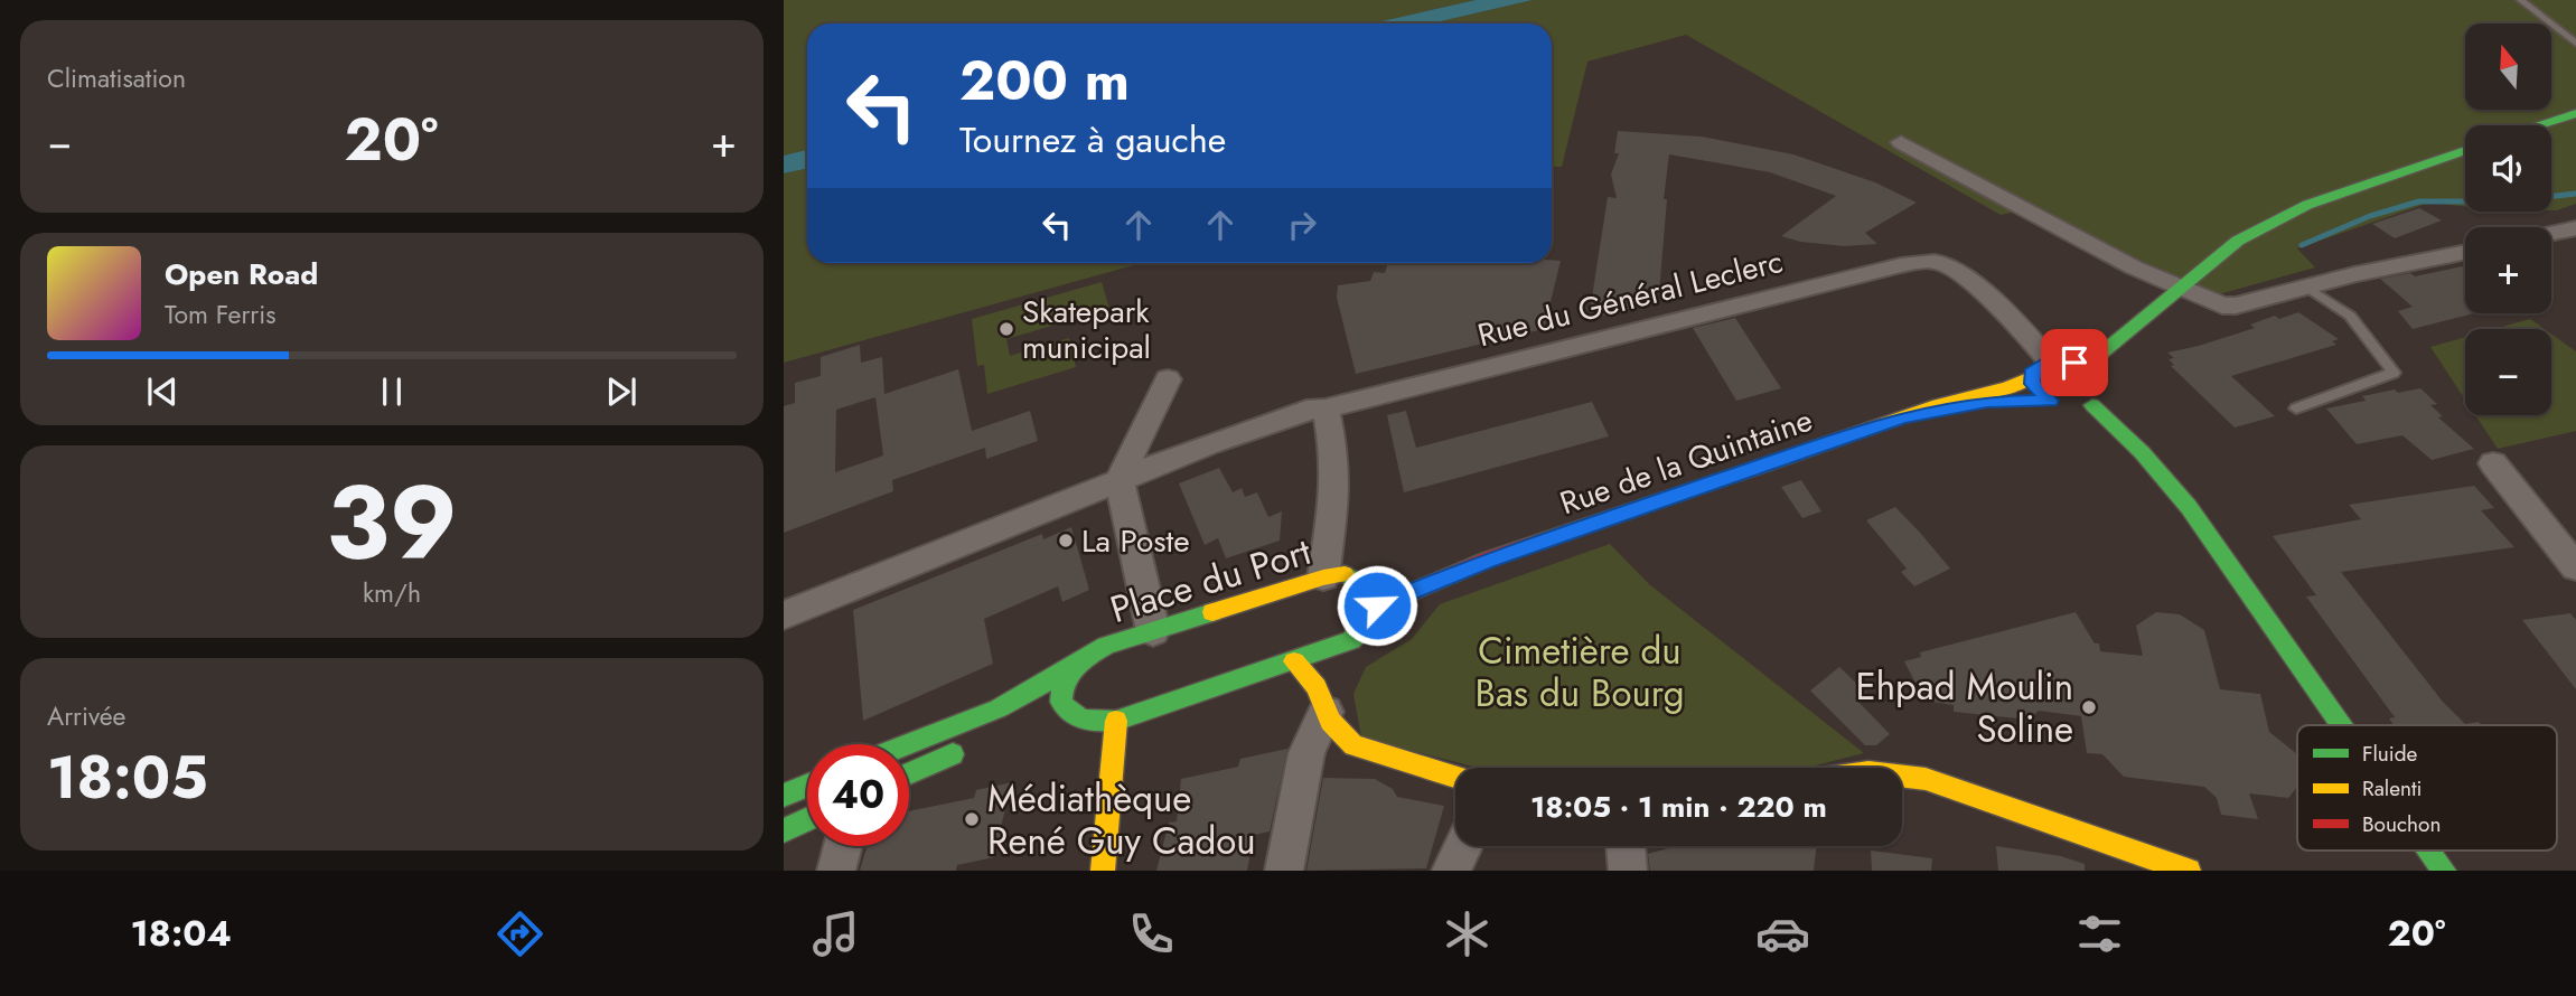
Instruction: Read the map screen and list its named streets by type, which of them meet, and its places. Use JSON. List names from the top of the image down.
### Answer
{
  "streets": {
    "street": ["Rue du Général Leclerc", "Rue de la Quintaine", "Place du Port"]
  },
  "crossings": [
    ["Rue du Général Leclerc", "Rue de la Quintaine"],
    ["Rue de la Quintaine", "Place du Port"]
  ],
  "parks": ["Cimetière du Bas du Bourg"],
  "places": [
    "Skatepark municipal",
    "La Poste",
    "Ehpad Moulin Soline",
    "Médiathèque René Guy Cadou"
  ],
  "legend": ["Fluide", "Ralenti", "Bouchon"],
  "north": "top",
  "page": {
    "tile": [
      "Climatisation",
      ["39", "km/h"],
      ["Arrivée", "18:05"]
    ],
    "map_buttons": ["+", "−"],
    "turn": ["200 m", "Tournez à gauche"],
    "heat": ["−", "20°", "+"],
    "song": ["Open Road", "Tom Ferris"],
    "limit": "40",
    "trip": "18:05 · 1 min · 220 m",
    "tabs": ["18:04", "20°"]
  }
}
